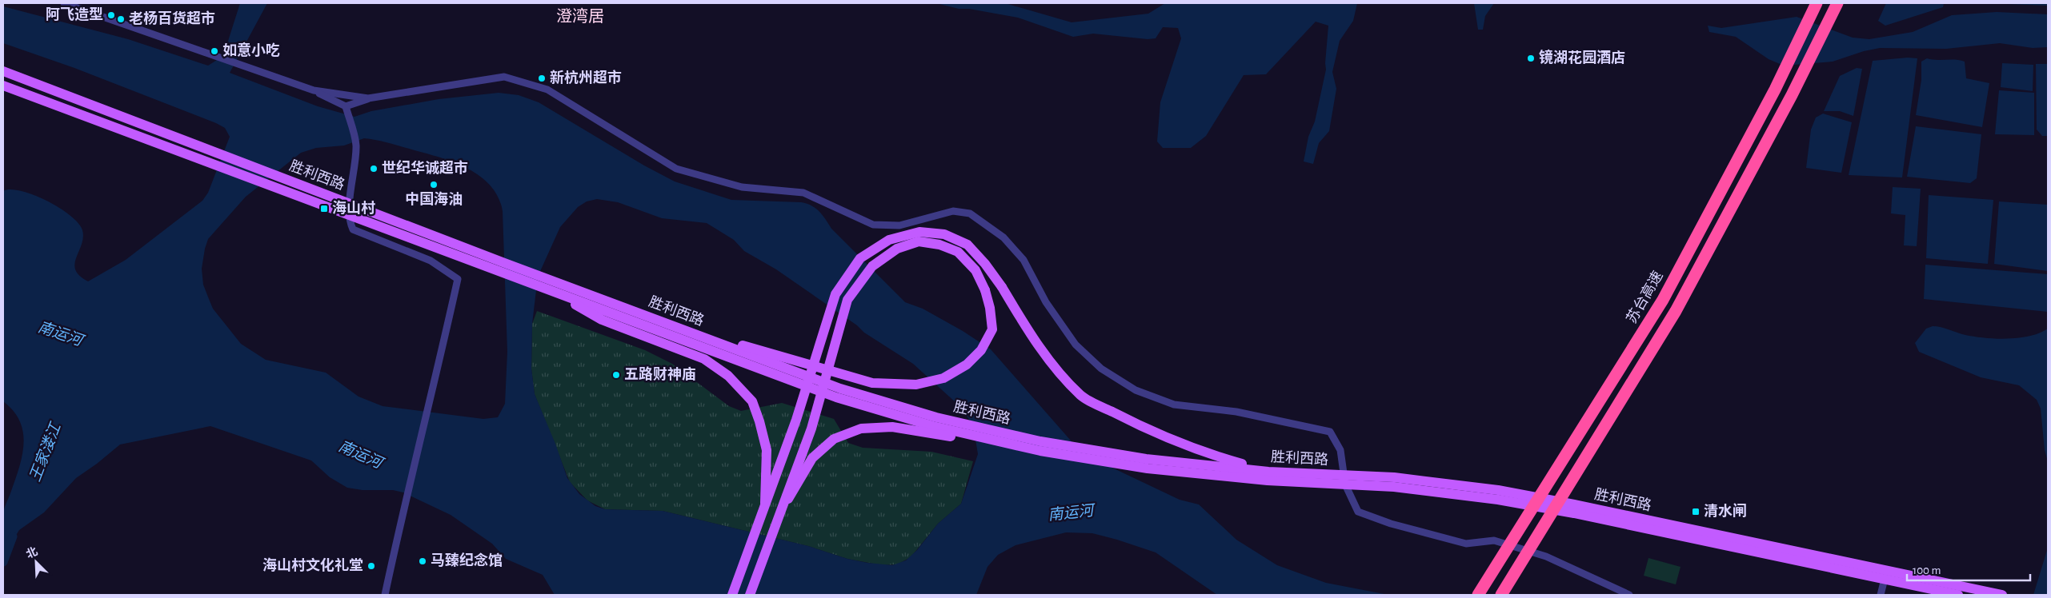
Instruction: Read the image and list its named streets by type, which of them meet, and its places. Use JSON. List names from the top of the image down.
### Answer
{
  "streets": {
    "highway": ["苏台高速"],
    "main road": ["胜利西路"]
  },
  "districts": ["澄湾居"],
  "water": ["南运河", "王家溇江"],
  "places": {
    "other": [
      "阿飞造型",
      "老杨百货超市",
      "如意小吃",
      "镜湖花园酒店",
      "新杭州超市",
      "世纪华诚超市",
      "中国海油",
      "五路财神庙",
      "马臻纪念馆",
      "海山村文化礼堂"
    ],
    "transit": ["海山村", "清水闸"]
  },
  "scale_bar": "100 m",
  "north": "top left"
}
